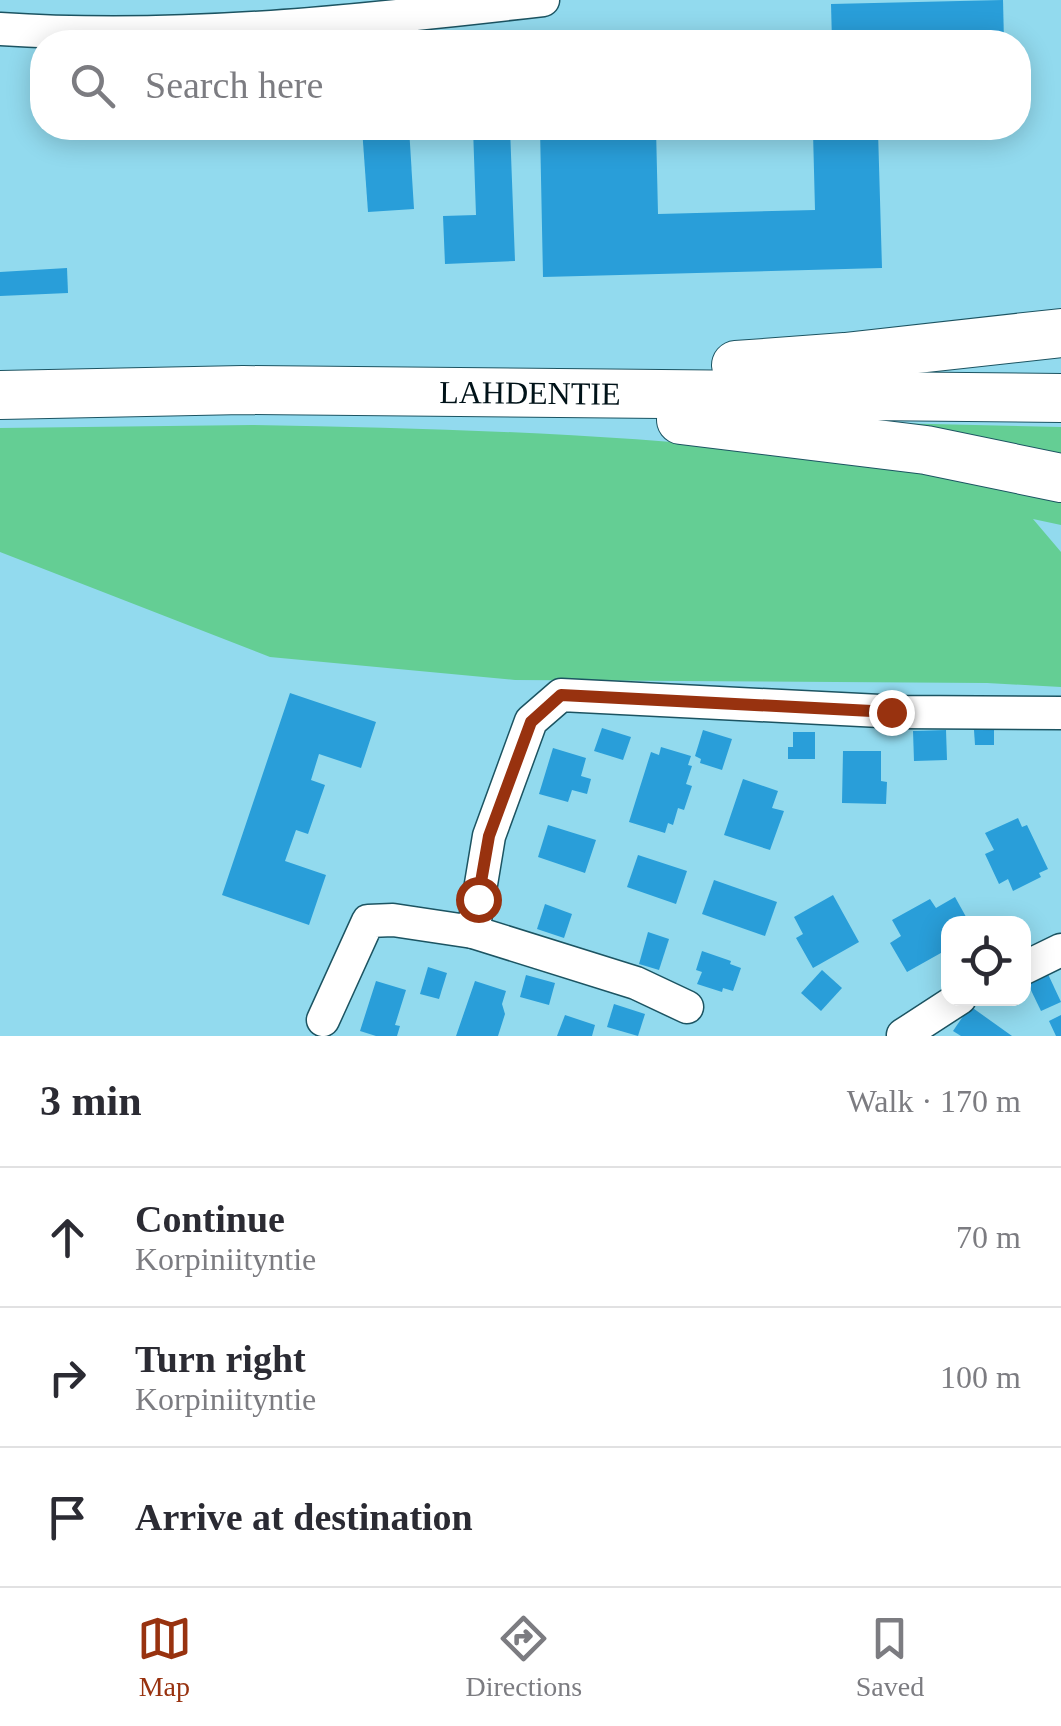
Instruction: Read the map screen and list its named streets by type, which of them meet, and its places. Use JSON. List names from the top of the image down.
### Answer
{
  "streets": {
    "highway": ["LAHDENTIE"]
  },
  "page": {
    "search": "Search here",
    "heading": ["3 min", "Walk · 170 m"],
    "list": [
      ["Continue", "Korpiniityntie", "70 m"],
      ["Turn right", "Korpiniityntie", "100 m"],
      "Arrive at destination"
    ],
    "nav": ["Map", "Directions", "Saved"]
  }
}
